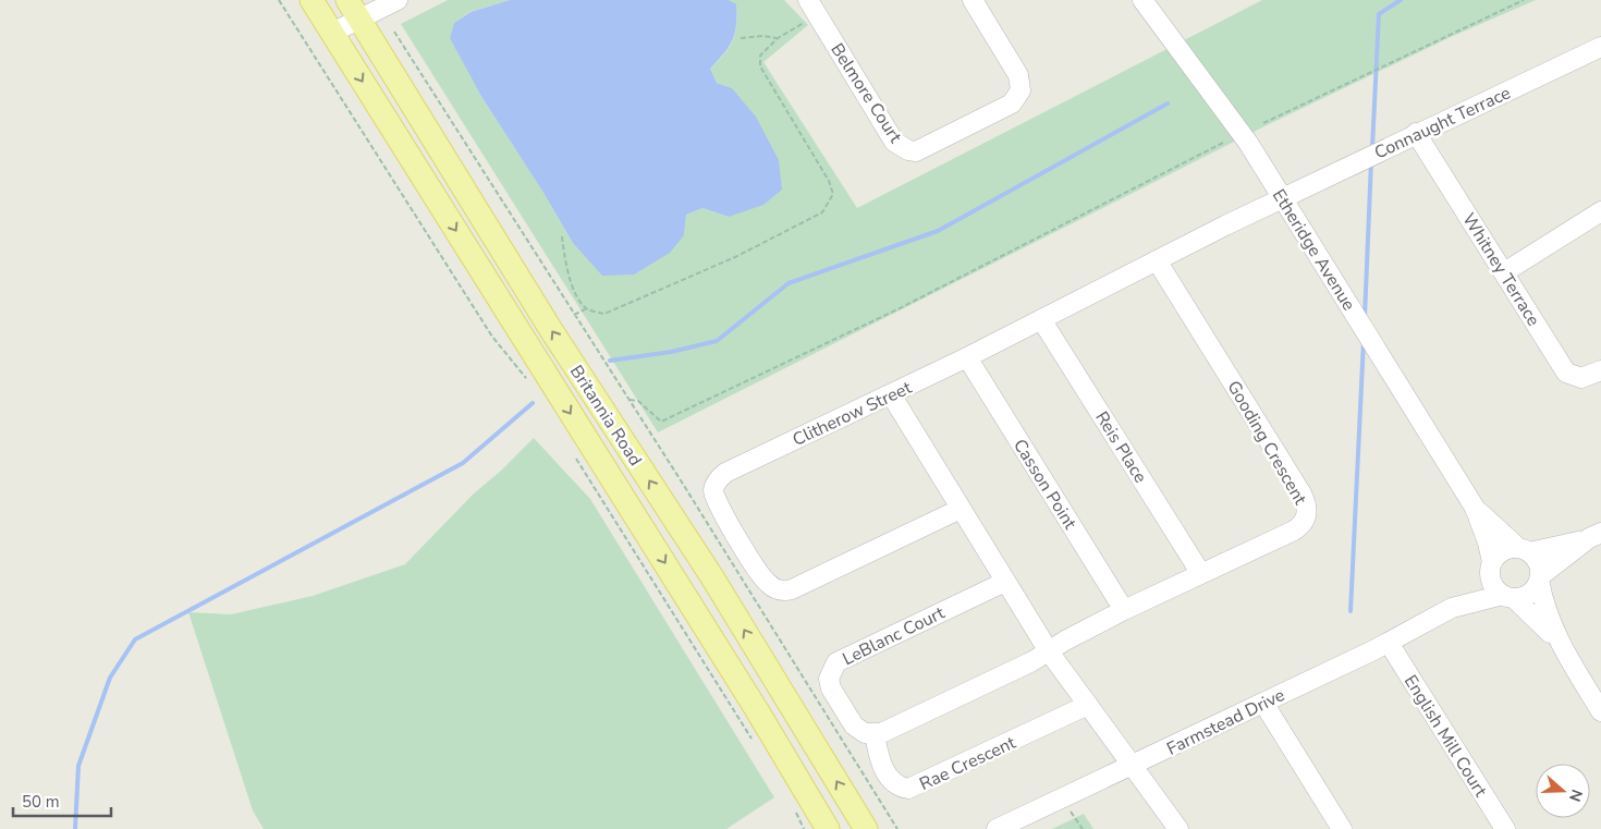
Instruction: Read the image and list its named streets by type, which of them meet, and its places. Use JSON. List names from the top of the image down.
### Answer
{
  "streets": {
    "main road": ["Britannia Road"],
    "street": [
      "Belmore Court",
      "Connaught Terrace",
      "Etheridge Avenue",
      "Whitney Terrace",
      "Clitherow Street",
      "Gooding Crescent",
      "Reis Place",
      "Casson Point",
      "LeBlanc Court",
      "Farmstead Drive",
      "English Mill Court",
      "Rae Crescent"
    ]
  },
  "crossings": [
    ["Connaught Terrace", "Etheridge Avenue"],
    ["Connaught Terrace", "Whitney Terrace"],
    ["Connaught Terrace", "Clitherow Street"],
    ["Etheridge Avenue", "Clitherow Street"],
    ["Etheridge Avenue", "Farmstead Drive"],
    ["Clitherow Street", "Gooding Crescent"],
    ["Clitherow Street", "Reis Place"],
    ["Clitherow Street", "Casson Point"],
    ["Gooding Crescent", "Reis Place"],
    ["Gooding Crescent", "Casson Point"],
    ["LeBlanc Court", "Rae Crescent"],
    ["Farmstead Drive", "English Mill Court"]
  ],
  "scale_bar": "50 m",
  "north": "right"
}
